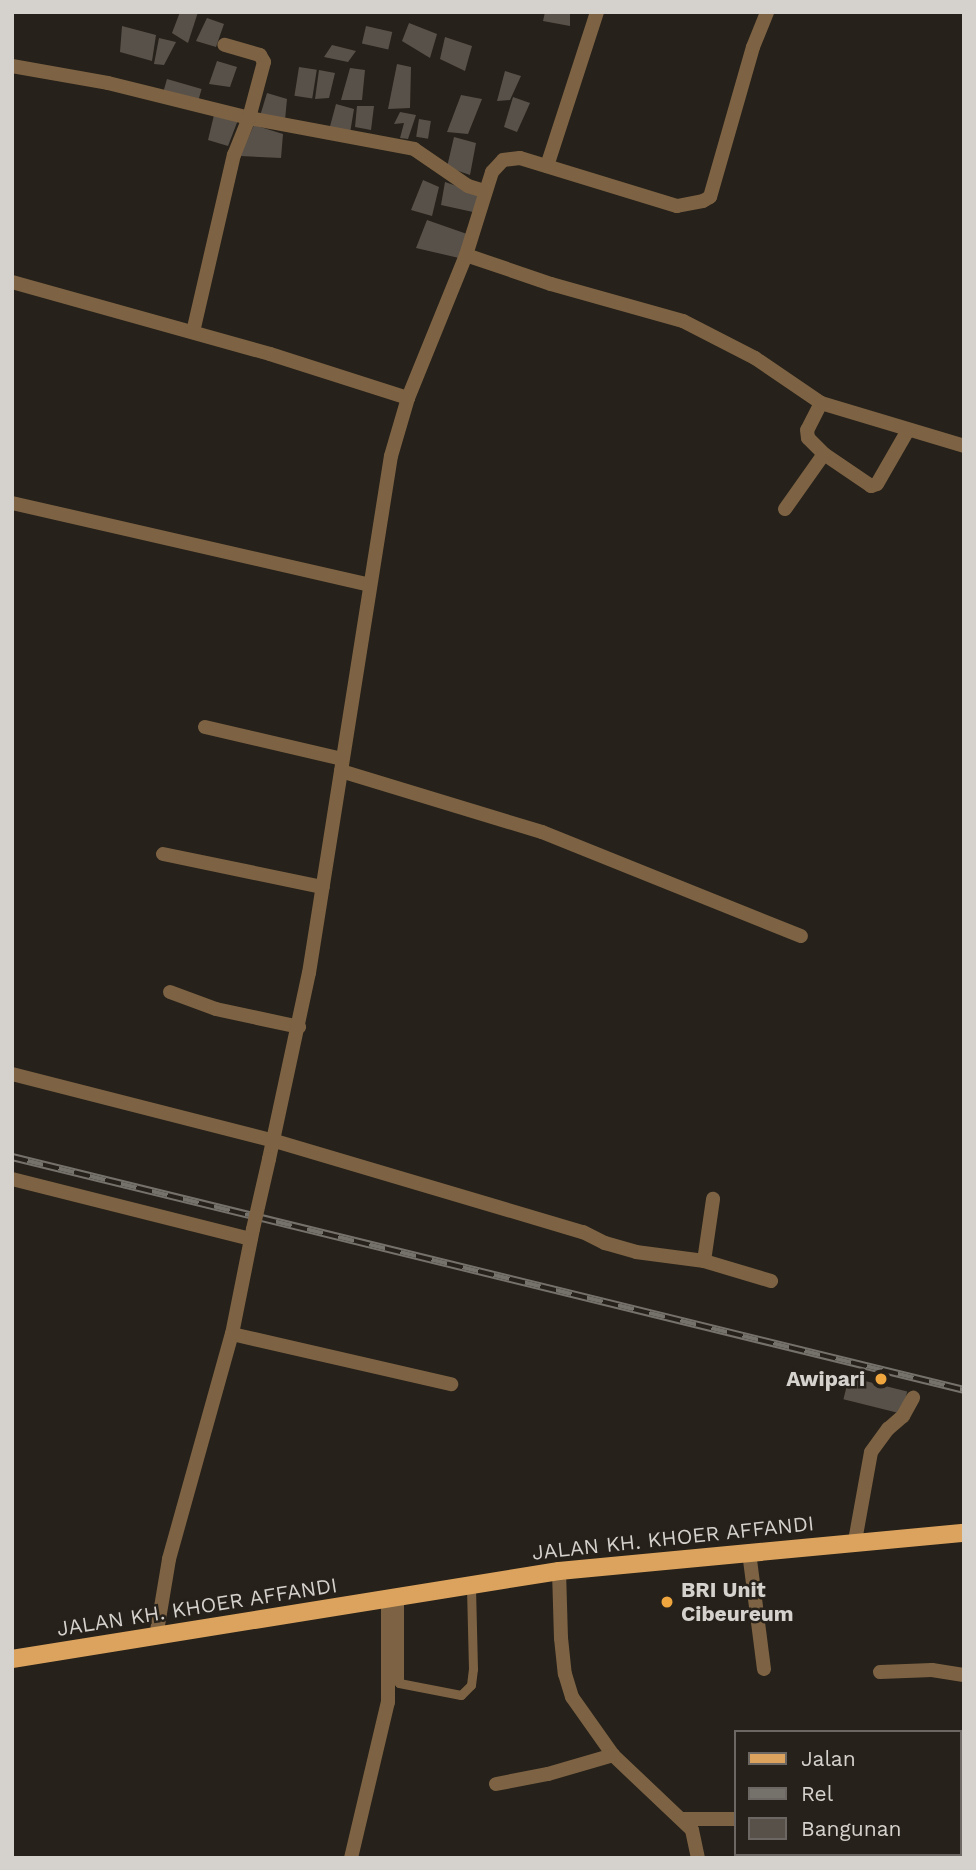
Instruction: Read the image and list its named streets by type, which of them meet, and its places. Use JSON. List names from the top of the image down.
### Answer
{
  "streets": {
    "main road": ["JALAN KH. KHOER AFFANDI"]
  },
  "places": ["Awipari", "BRI Unit Cibeureum"],
  "legend": ["Jalan", "Rel", "Bangunan"]
}
